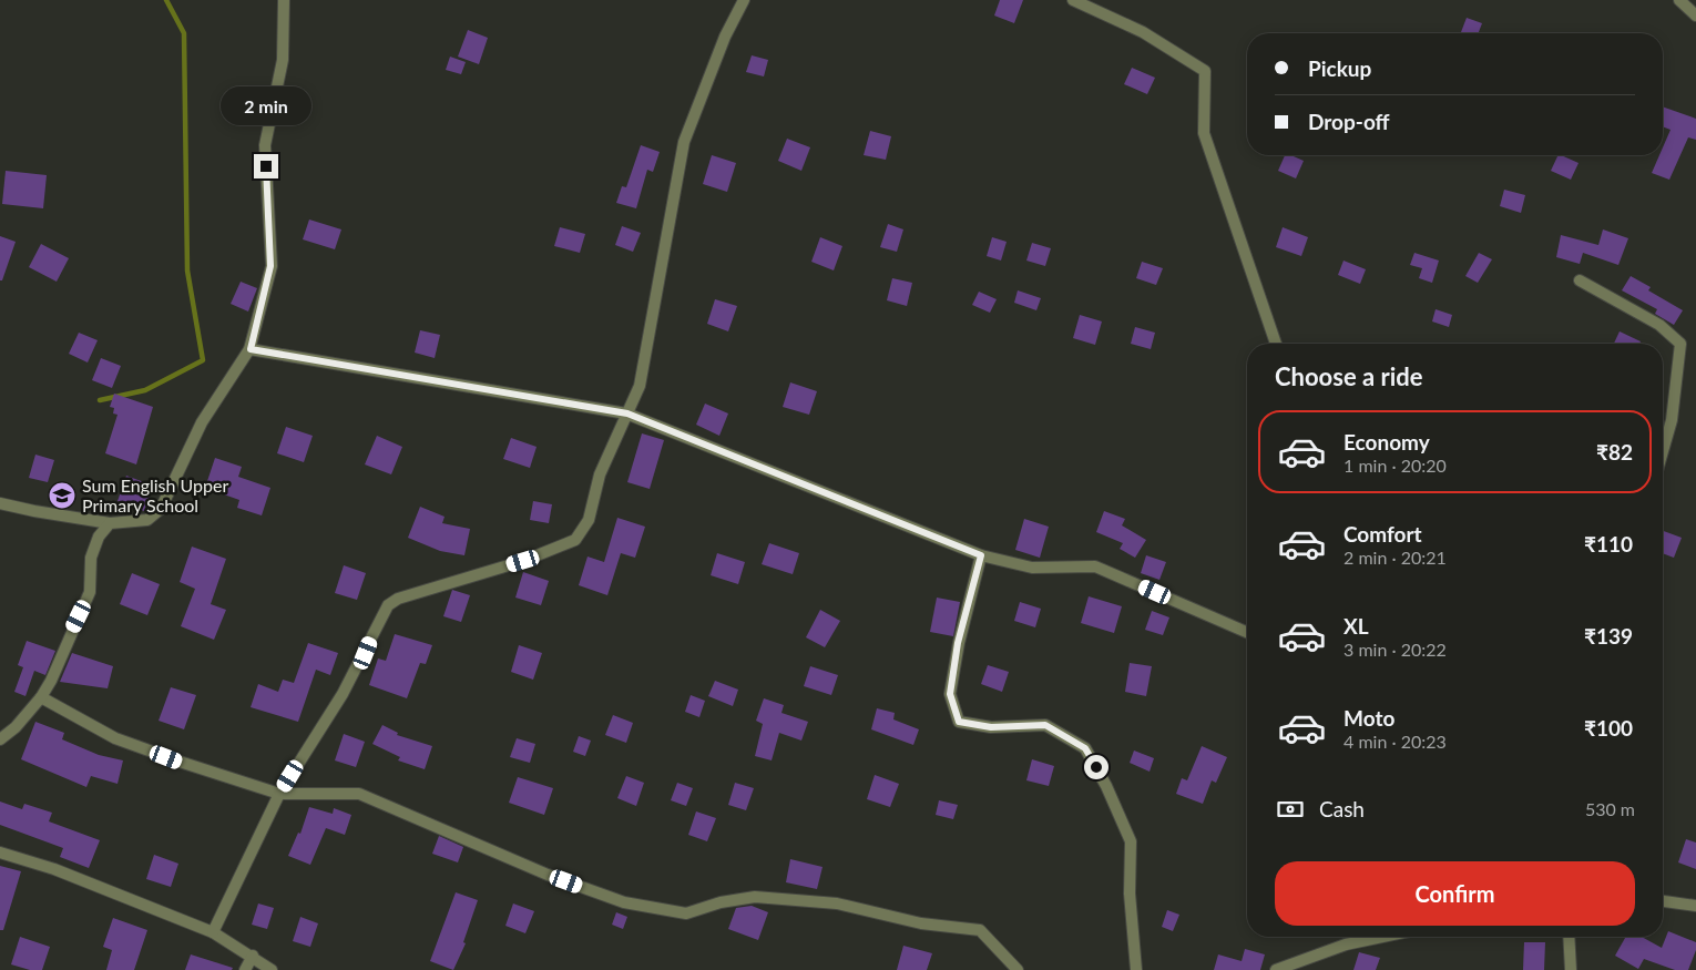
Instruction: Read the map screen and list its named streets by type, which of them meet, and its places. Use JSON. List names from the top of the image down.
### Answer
{
  "places": {
    "school or university": ["Sum English Upper Primary School"]
  },
  "page": {
    "banner": ["Pickup", "Drop-off"],
    "bubble": "2 min",
    "heading": "Choose a ride",
    "list": [
      {
        "name": "Economy",
        "note": "1 min · 20:20",
        "value": "₹82"
      },
      {
        "name": "Comfort",
        "note": "2 min · 20:21",
        "value": "₹110"
      },
      {
        "name": "XL",
        "note": "3 min · 20:22",
        "value": "₹139"
      },
      {
        "name": "Moto",
        "note": "4 min · 20:23",
        "value": "₹100"
      }
    ],
    "pay": ["Cash", "530 m"],
    "buttons": "Confirm"
  }
}
